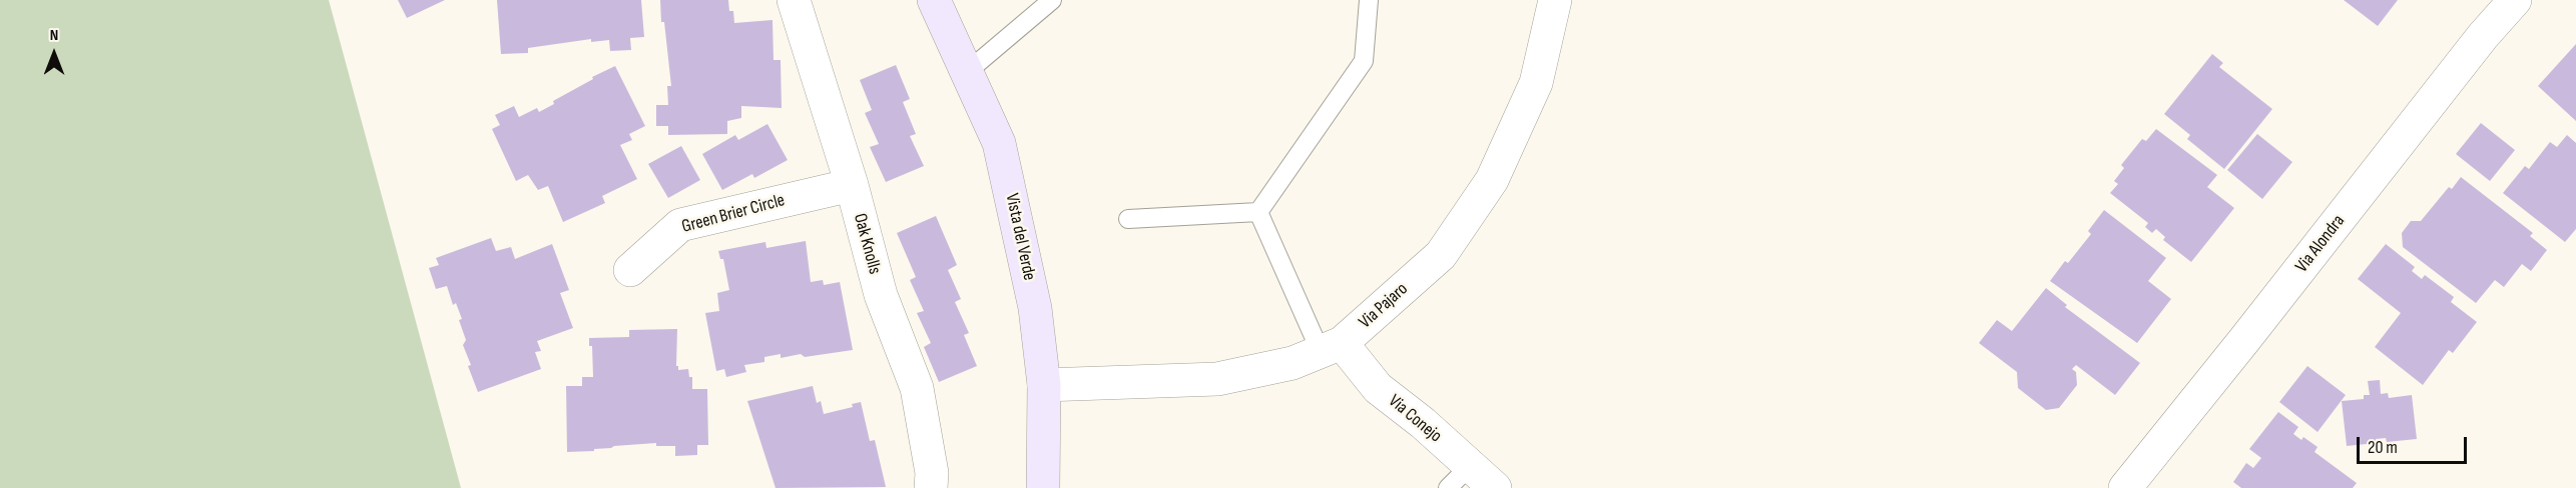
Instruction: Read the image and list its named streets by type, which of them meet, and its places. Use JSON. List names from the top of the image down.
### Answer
{
  "streets": {
    "street": [
      "Green Brier Circle",
      "Vista del Verde",
      "Oak Knolls",
      "Via Alondra",
      "Via Pajaro",
      "Via Conejo"
    ]
  },
  "crossings": [
    ["Green Brier Circle", "Oak Knolls"],
    ["Vista del Verde", "Via Pajaro"],
    ["Via Pajaro", "Via Conejo"]
  ],
  "scale_bar": "20 m",
  "north": "top"
}
